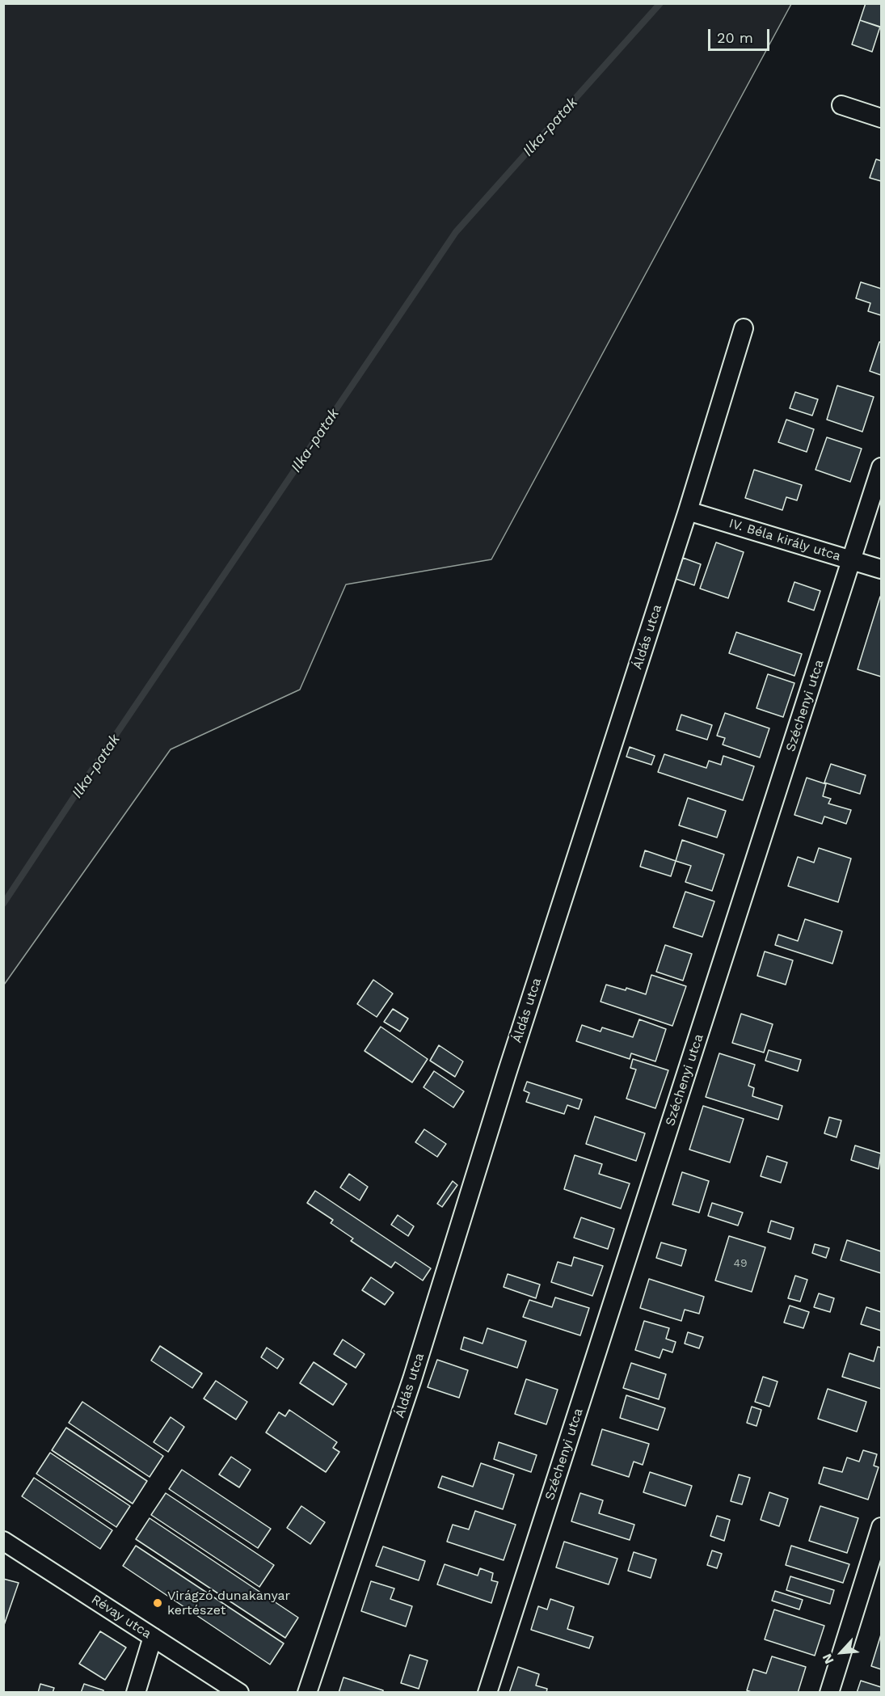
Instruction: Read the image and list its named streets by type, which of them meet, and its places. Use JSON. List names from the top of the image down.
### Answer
{
  "streets": {
    "street": [
      "IV. Béla király utca",
      "Áldás utca",
      "Széchenyi utca",
      "Révay utca"
    ]
  },
  "crossings": [
    ["IV. Béla király utca", "Áldás utca"],
    ["IV. Béla király utca", "Széchenyi utca"]
  ],
  "water": ["Ilka-patak"],
  "places": ["Virágzó dunakanyar kertészet"],
  "house_numbers": ["49"],
  "scale_bar": "20 m",
  "north": "bottom left"
}
